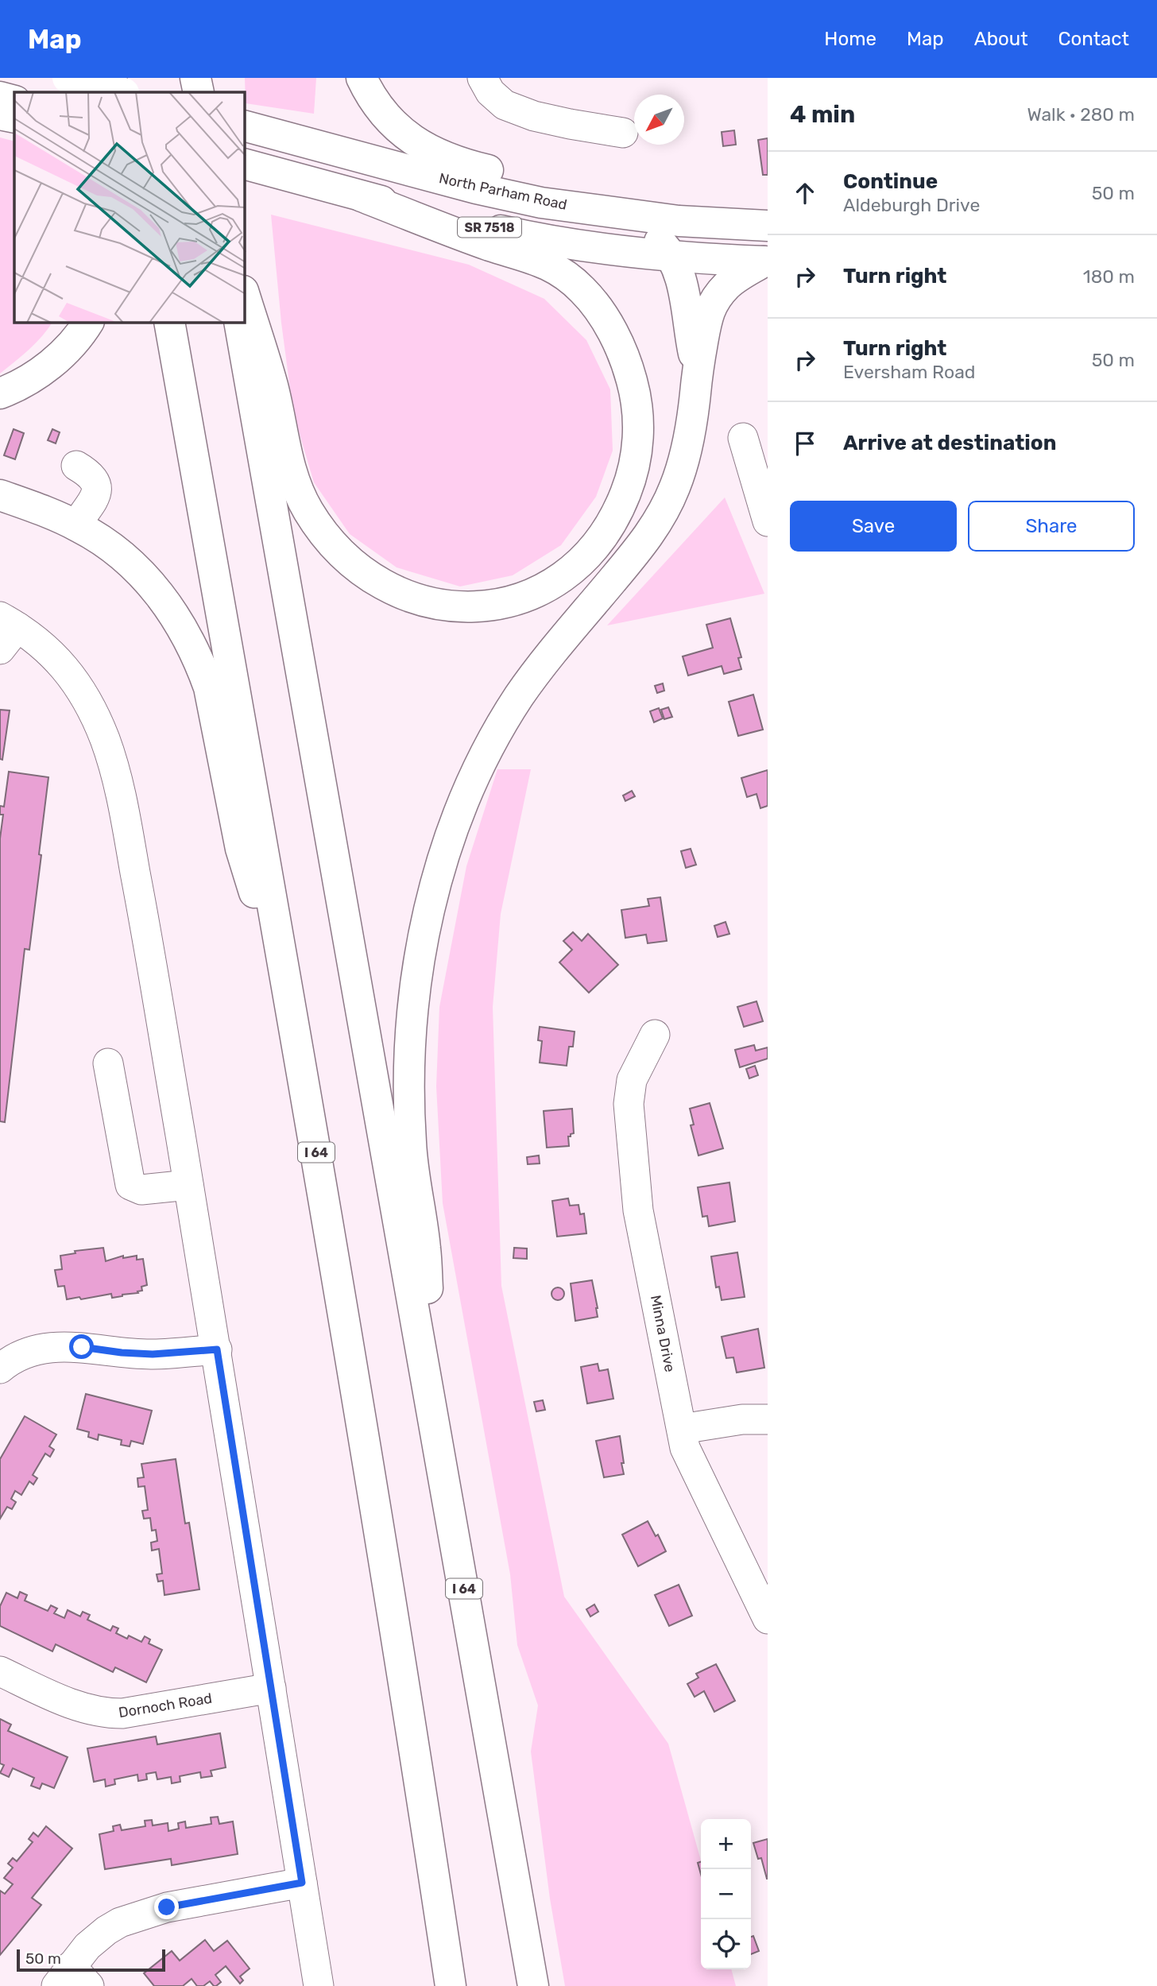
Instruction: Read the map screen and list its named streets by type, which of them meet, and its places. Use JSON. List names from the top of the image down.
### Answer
{
  "streets": {
    "main road": ["North Parham Road", "SR 7518", "I 64"],
    "street": ["Minna Drive", "Dornoch Road"]
  },
  "scale_bar": "50 m",
  "north": "bottom left",
  "page": {
    "header": "Map",
    "nav": [
      "Home",
      "Map",
      "About",
      "Contact"
    ],
    "heading": ["4 min", "Walk · 280 m"],
    "list": [
      ["Continue", "Aldeburgh Drive", "50 m"],
      ["Turn right", "180 m"],
      ["Turn right", "Eversham Road", "50 m"],
      "Arrive at destination"
    ],
    "buttons": ["Save", "Share"],
    "map_buttons": ["+", "−"],
    "scale": "50 m"
  }
}
